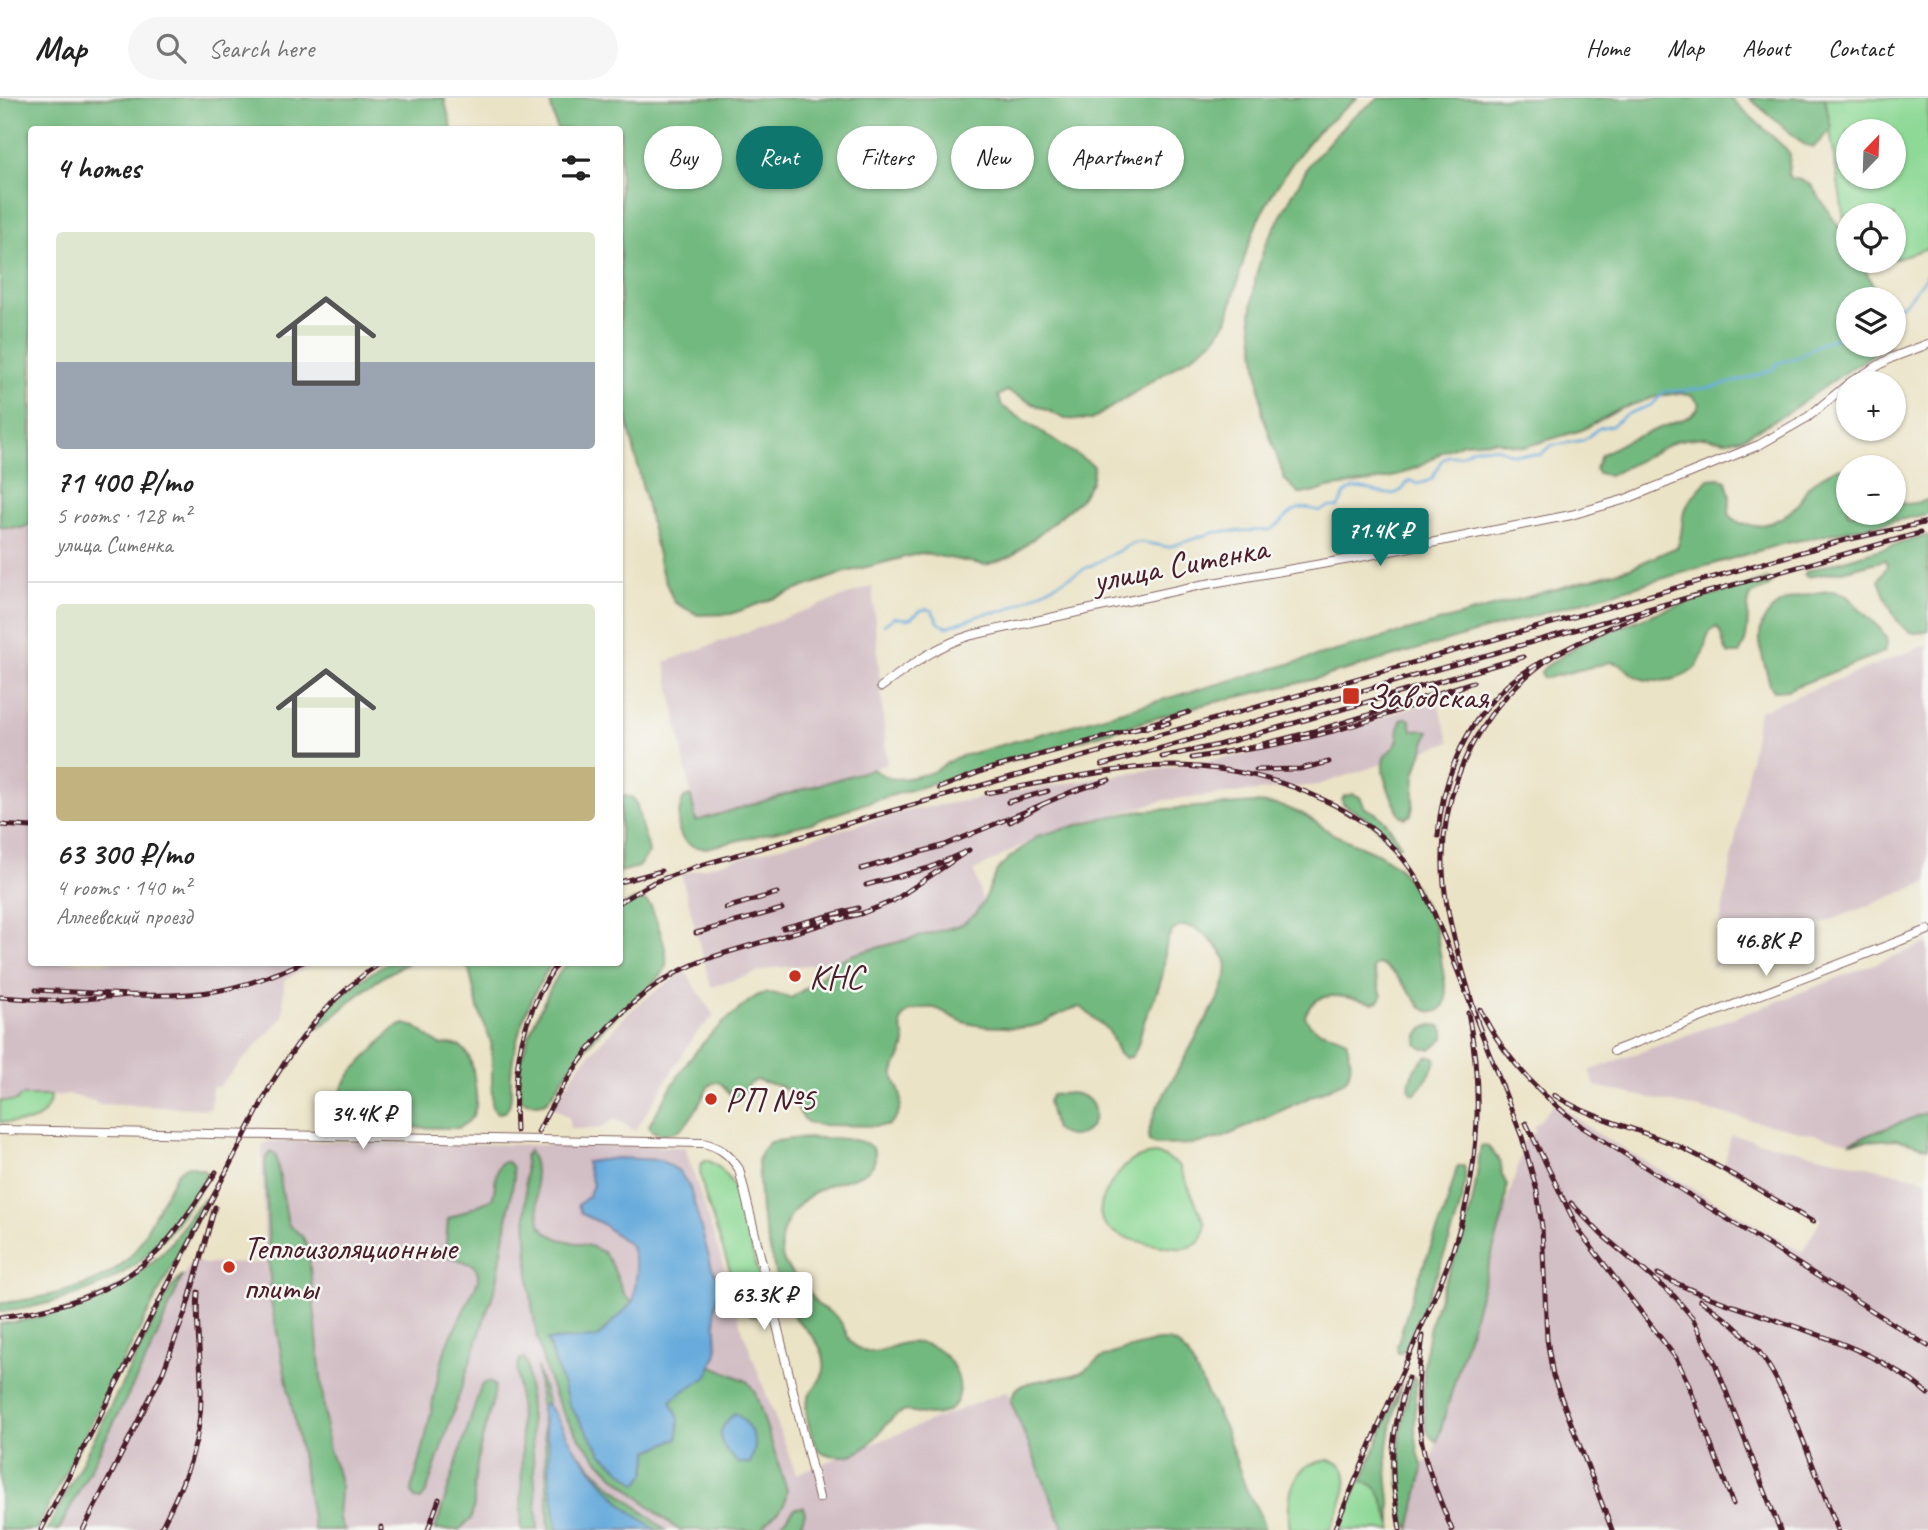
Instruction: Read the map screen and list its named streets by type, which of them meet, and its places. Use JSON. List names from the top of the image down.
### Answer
{
  "streets": {
    "street": ["улица Ситенка"]
  },
  "places": {
    "transit": ["Заводская"],
    "other": ["КНС", "РП №5", "Теплоизоляционные плиты"]
  },
  "north": "top right",
  "page": {
    "header": "Map",
    "search": "Search here",
    "nav": [
      "Home",
      "Map",
      "About",
      "Contact"
    ],
    "map_buttons": ["+", "−"],
    "chip": [
      "Buy",
      "Rent",
      "Filters",
      "New",
      "Apartment"
    ],
    "heading": "4 homes",
    "list": [
      {
        "name": "71 400 ₽/mo",
        "note": "5 rooms · 128 m² · улица Ситенка"
      },
      {
        "name": "63 300 ₽/mo",
        "note": "4 rooms · 140 m² · Аллеевский проезд"
      }
    ],
    "price": [
      "71.4K ₽",
      "46.8K ₽",
      "34.4K ₽",
      "63.3K ₽"
    ]
  }
}
